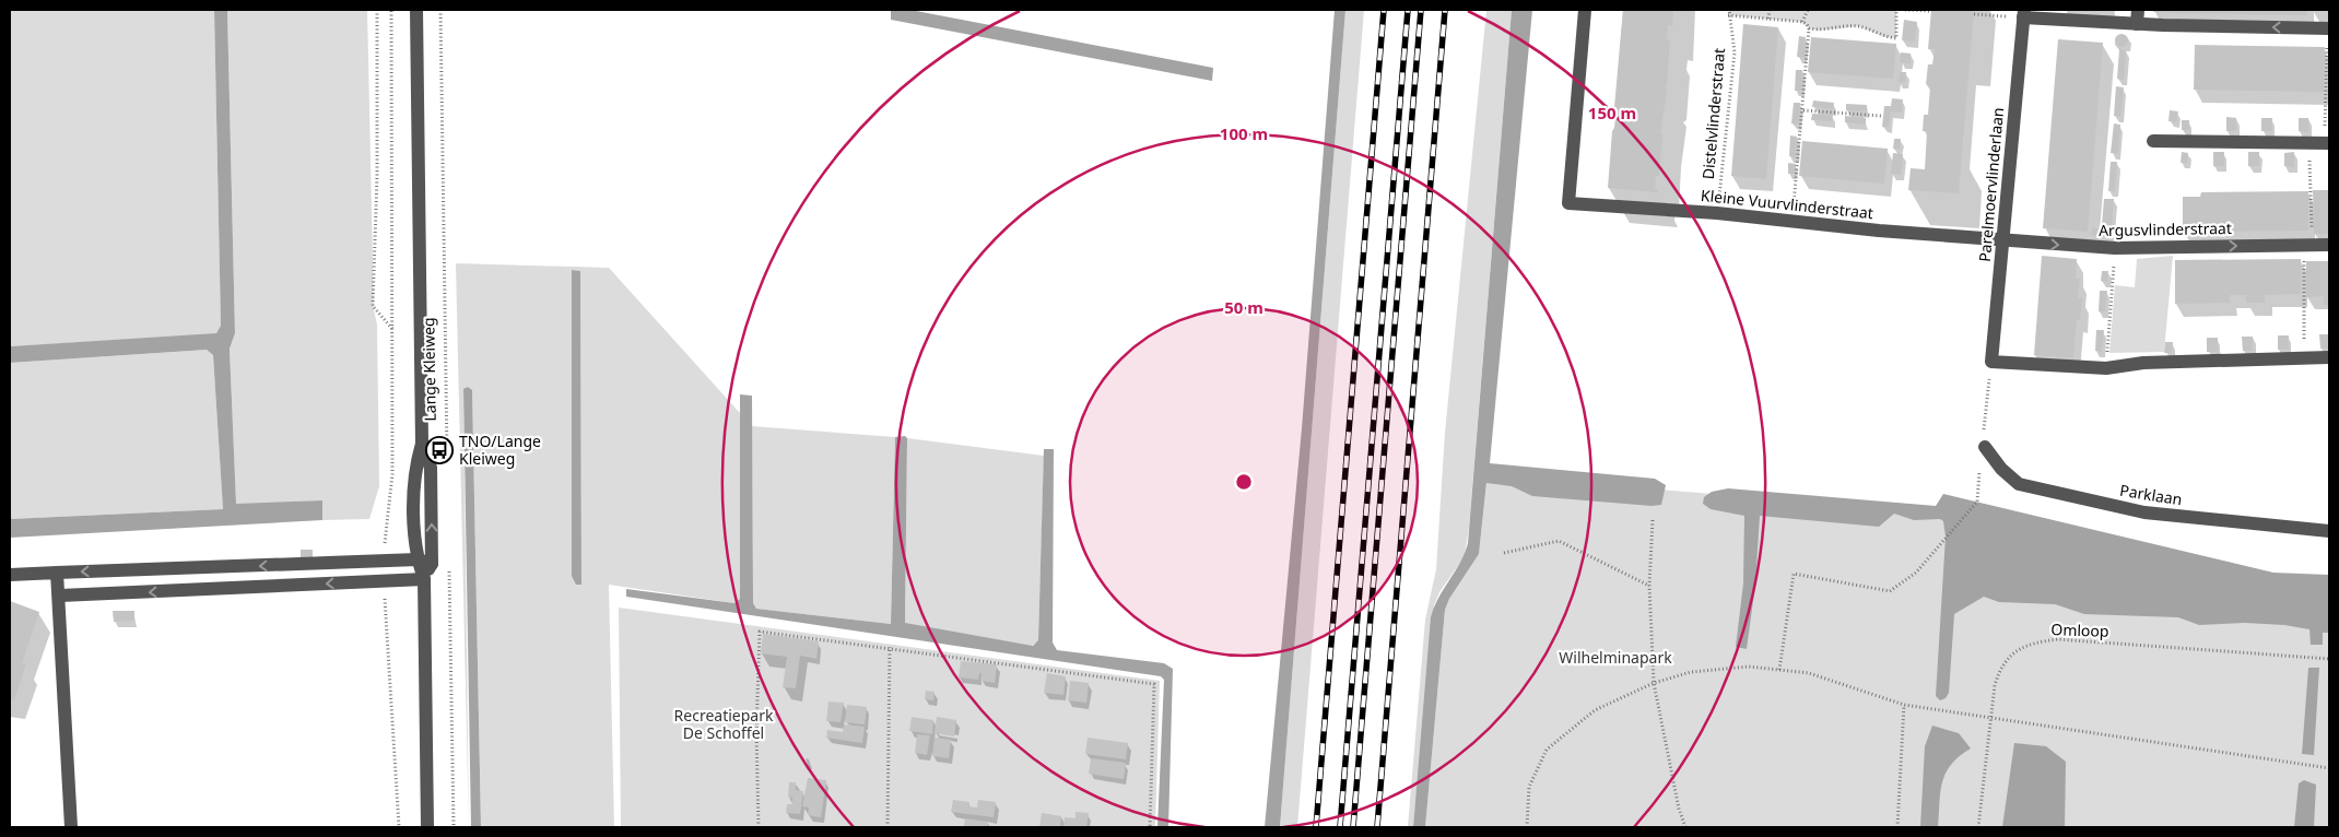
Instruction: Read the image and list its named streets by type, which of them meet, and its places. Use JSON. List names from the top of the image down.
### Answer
{
  "streets": {
    "street": [
      "Parelmoervlinderlaan",
      "Kleine Vuurvlinderstraat",
      "Argusvlinderstraat",
      "Lange Kleiweg",
      "Parklaan"
    ],
    "path": ["Distelvlinderstraat", "Omloop"]
  },
  "crossings": [
    ["Distelvlinderstraat", "Kleine Vuurvlinderstraat"],
    ["Parelmoervlinderlaan", "Kleine Vuurvlinderstraat"],
    ["Parelmoervlinderlaan", "Argusvlinderstraat"],
    ["Kleine Vuurvlinderstraat", "Argusvlinderstraat"]
  ],
  "parks": ["Wilhelminapark", "Recreatiepark De Schoffel"],
  "places": {
    "bus stop": ["TNO/Lange Kleiweg"]
  },
  "rings": ["150 m", "100 m", "50 m"]
}
